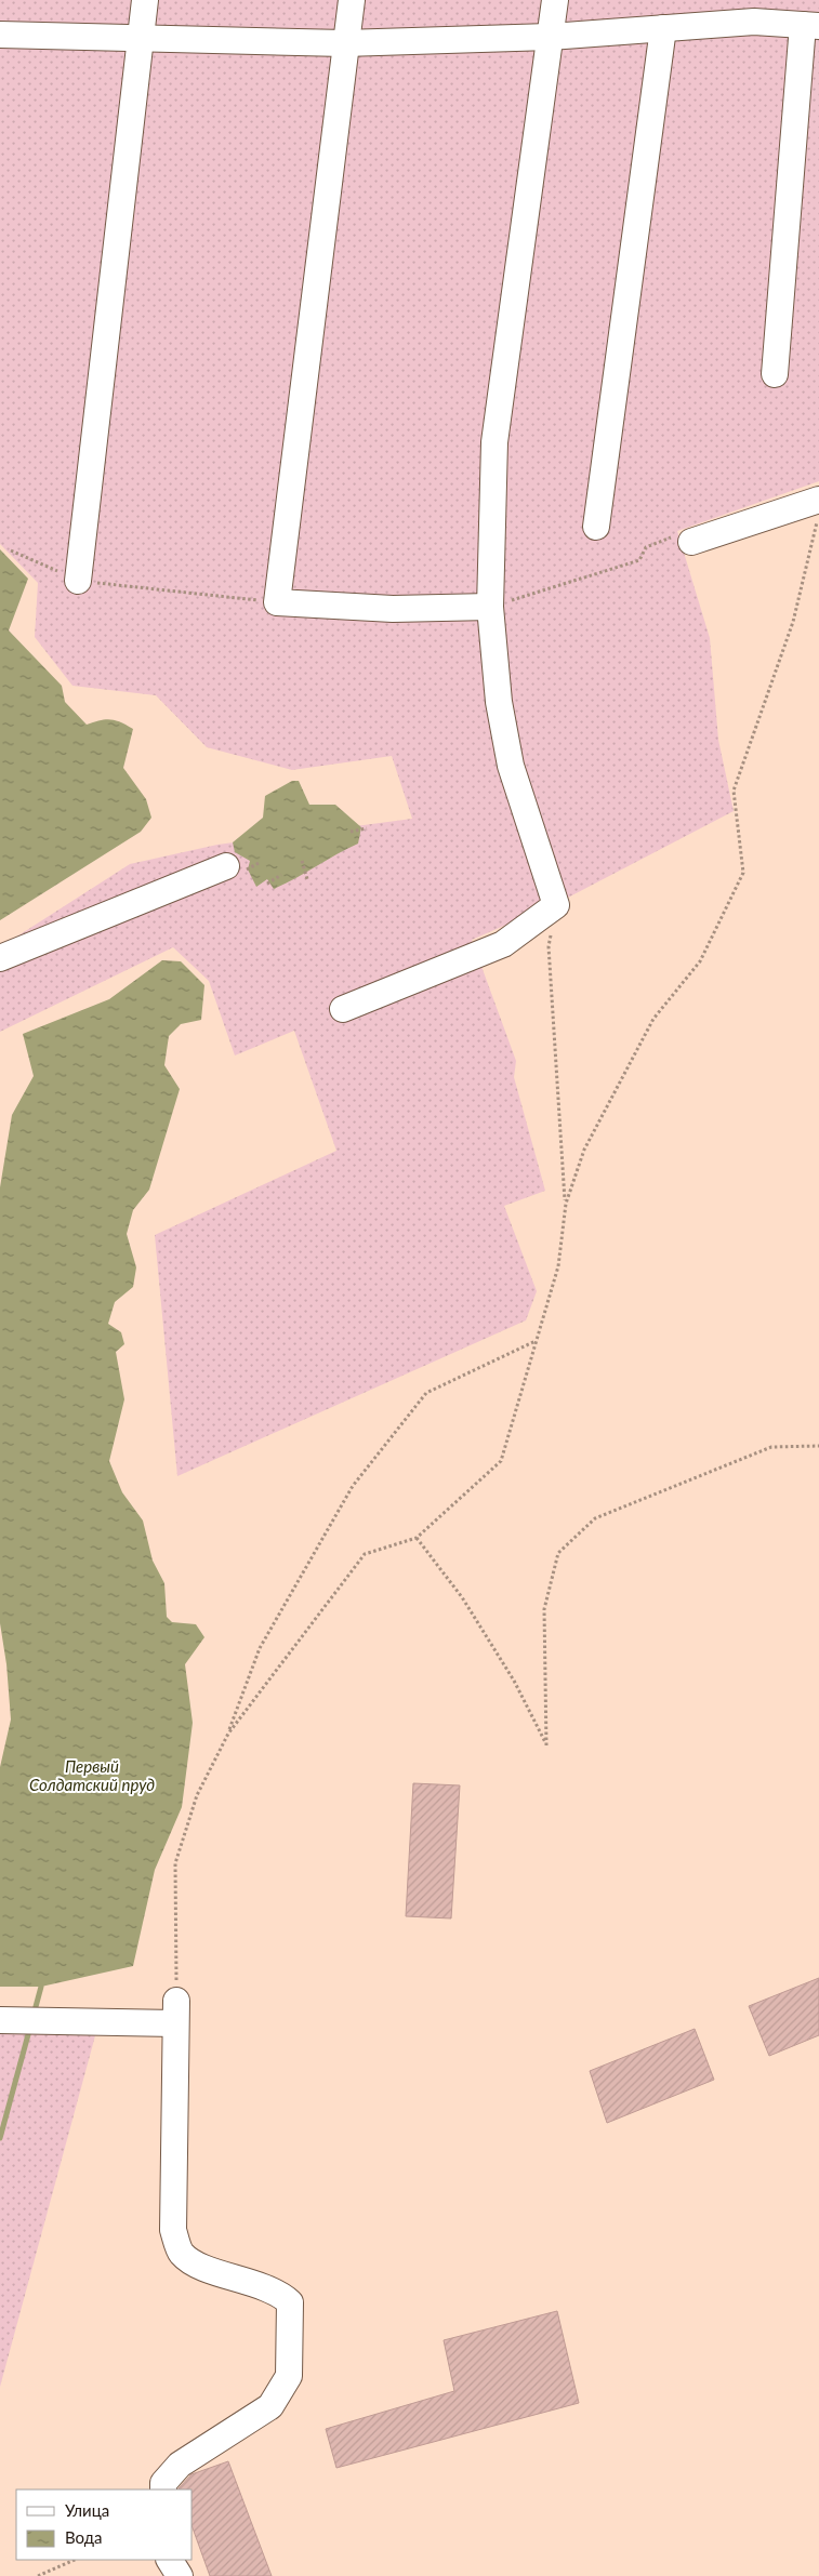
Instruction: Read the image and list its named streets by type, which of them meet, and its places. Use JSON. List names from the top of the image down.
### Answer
{
  "water": ["Первый Солдатский пруд"],
  "legend": ["Улица", "Вода"]
}
